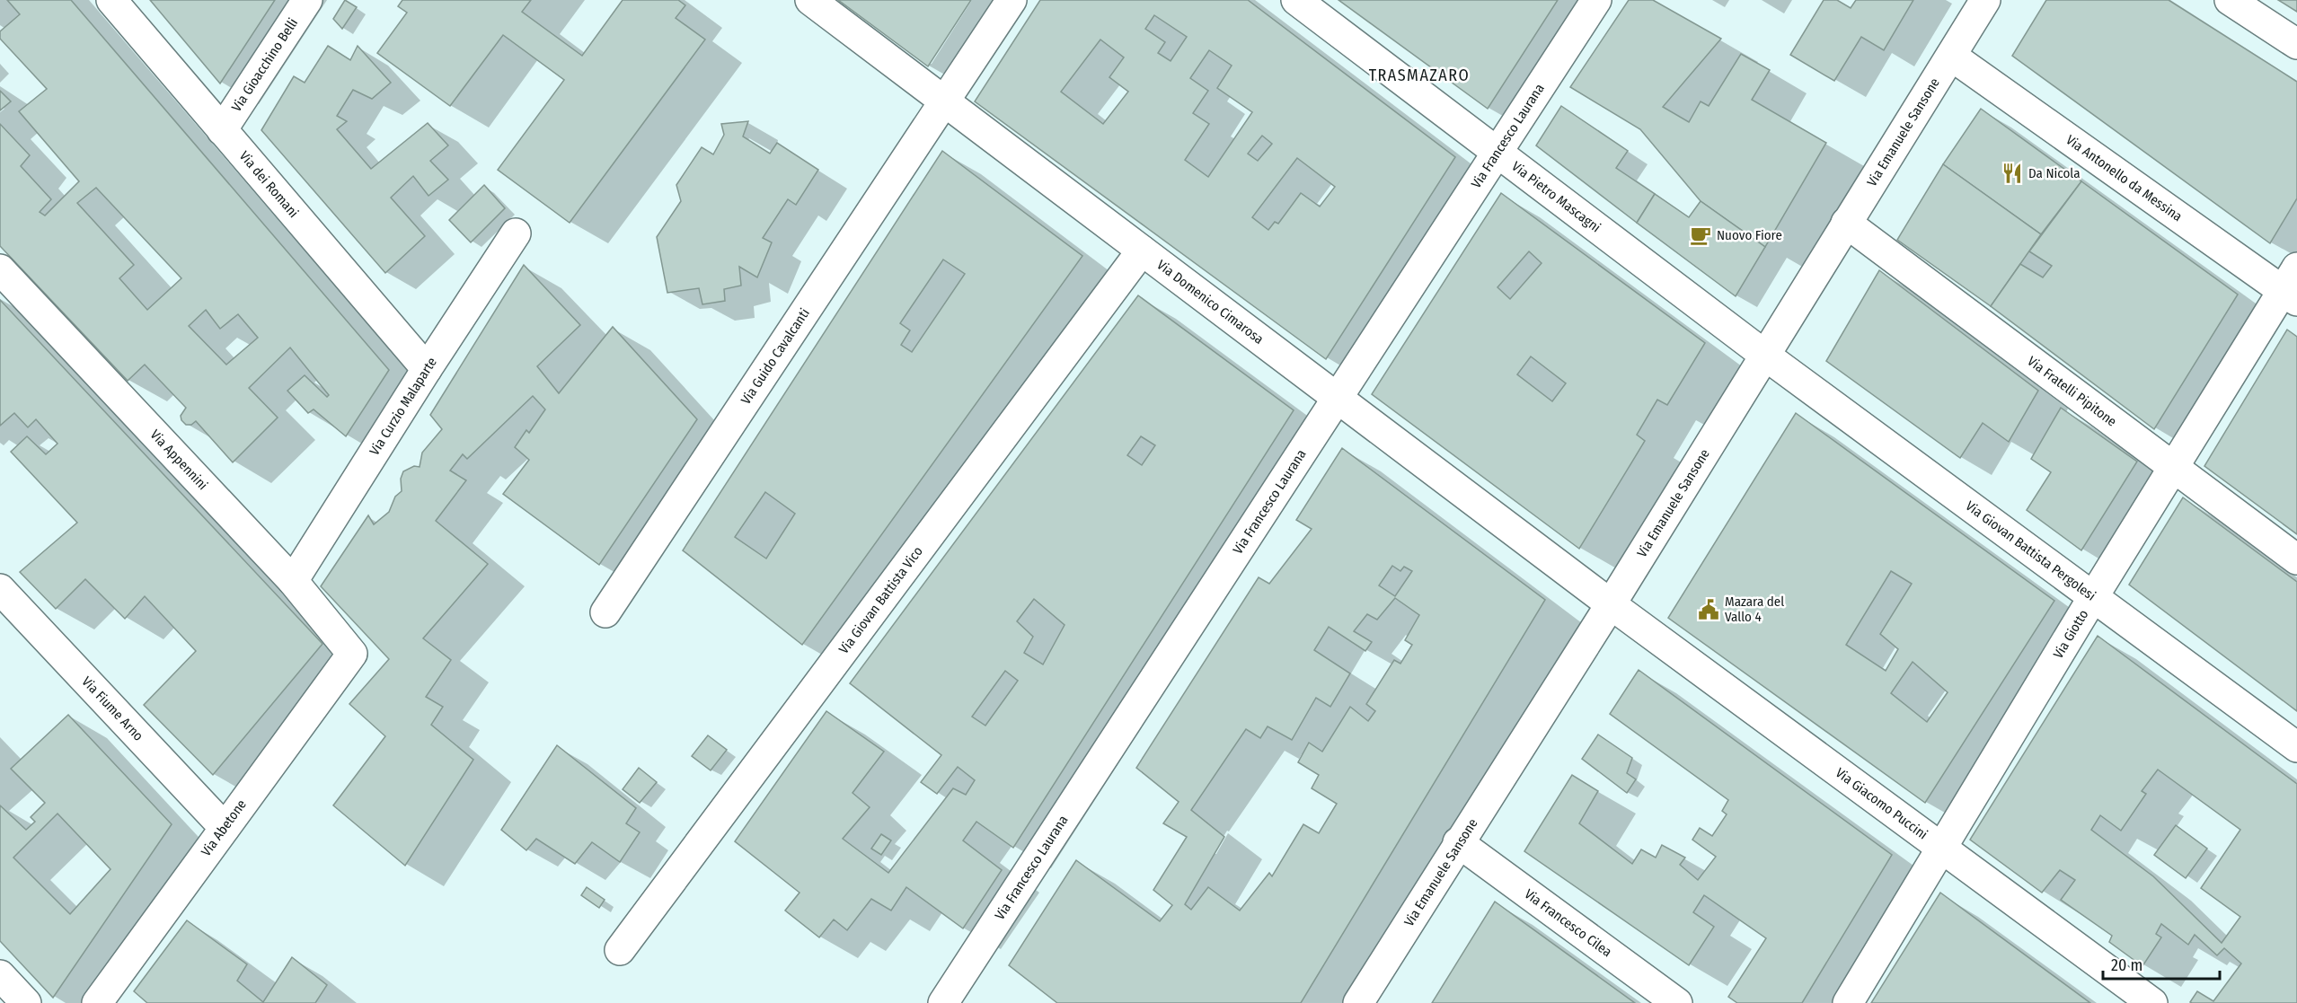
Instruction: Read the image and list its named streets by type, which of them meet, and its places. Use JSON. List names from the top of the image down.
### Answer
{
  "streets": {
    "street": [
      "Via Gioacchino Belli",
      "Via Emanuele Sansone",
      "Via Francesco Laurana",
      "Via Antonello da Messina",
      "Via dei Romani",
      "Via Pietro Mascagni",
      "Via Domenico Cimarosa",
      "Via Guido Cavalcanti",
      "Via Fratelli Pipitone",
      "Via Curzio Malaparte",
      "Via Appennini",
      "Via Giovan Battista Pergolesi",
      "Via Giovan Battista Vico",
      "Via Giotto",
      "Via Fiume Arno",
      "Via Giacomo Puccini",
      "Via Abetone",
      "Via Francesco Cilea"
    ]
  },
  "crossings": [
    ["Via Gioacchino Belli", "Via dei Romani"],
    ["Via Emanuele Sansone", "Via Antonello da Messina"],
    ["Via Emanuele Sansone", "Via Pietro Mascagni"],
    ["Via Emanuele Sansone", "Via Domenico Cimarosa"],
    ["Via Emanuele Sansone", "Via Fratelli Pipitone"],
    ["Via Emanuele Sansone", "Via Giovan Battista Pergolesi"],
    ["Via Emanuele Sansone", "Via Giacomo Puccini"],
    ["Via Emanuele Sansone", "Via Francesco Cilea"],
    ["Via Francesco Laurana", "Via Pietro Mascagni"],
    ["Via Francesco Laurana", "Via Domenico Cimarosa"],
    ["Via Antonello da Messina", "Via Giotto"],
    ["Via dei Romani", "Via Curzio Malaparte"],
    ["Via Pietro Mascagni", "Via Giovan Battista Pergolesi"],
    ["Via Domenico Cimarosa", "Via Guido Cavalcanti"],
    ["Via Domenico Cimarosa", "Via Giovan Battista Vico"],
    ["Via Domenico Cimarosa", "Via Giacomo Puccini"],
    ["Via Fratelli Pipitone", "Via Giotto"],
    ["Via Curzio Malaparte", "Via Appennini"],
    ["Via Appennini", "Via Abetone"],
    ["Via Giovan Battista Pergolesi", "Via Giotto"],
    ["Via Giotto", "Via Giacomo Puccini"],
    ["Via Fiume Arno", "Via Abetone"]
  ],
  "districts": ["TRASMAZARO"],
  "places": {
    "restaurant": ["Da Nicola"],
    "cafe": ["Nuovo Fiore"],
    "public building": ["Mazara del Vallo 4"]
  },
  "scale_bar": "20 m"
}
